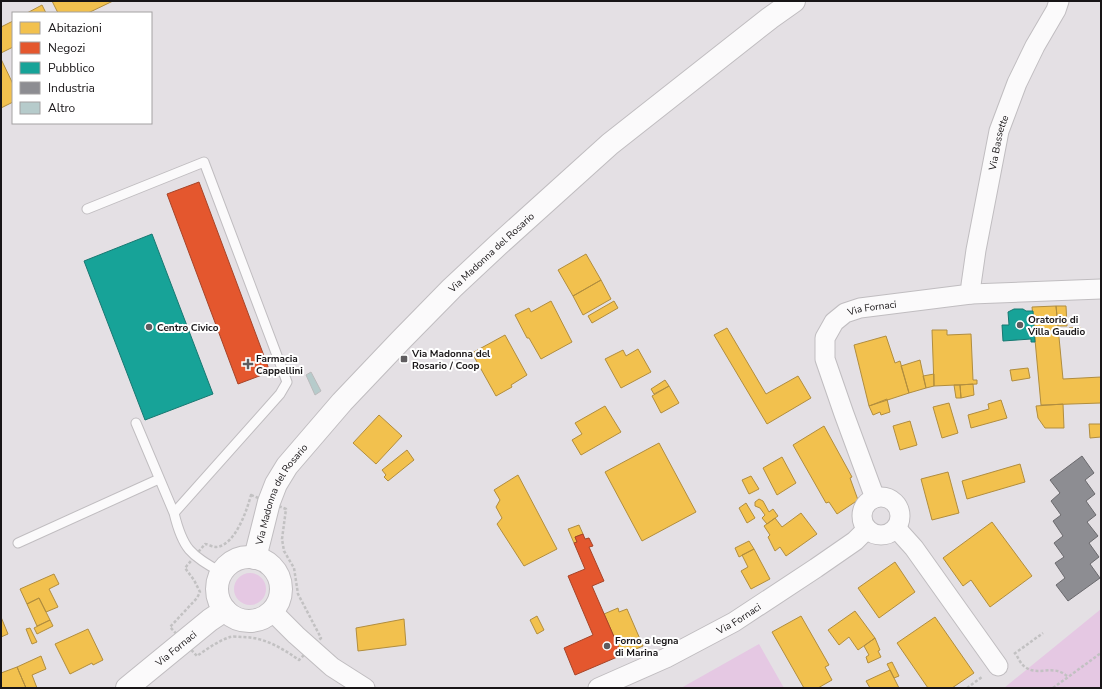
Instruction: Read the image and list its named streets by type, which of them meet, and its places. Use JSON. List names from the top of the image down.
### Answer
{
  "streets": {
    "street": ["Via Bassette", "Via Madonna del Rosario", "Via Fornaci"]
  },
  "crossings": [
    ["Via Bassette", "Via Fornaci"],
    ["Via Madonna del Rosario", "Via Fornaci"]
  ],
  "places": {
    "other": ["Oratorio di Villa Gaudio", "Centro Civico", "Forno a legna di Marina"],
    "transit": ["Via Madonna del Rosario / Coop"],
    "health": ["Farmacia Cappellini"]
  },
  "legend": [
    "Abitazioni",
    "Negozi",
    "Pubblico",
    "Industria",
    "Altro"
  ]
}
